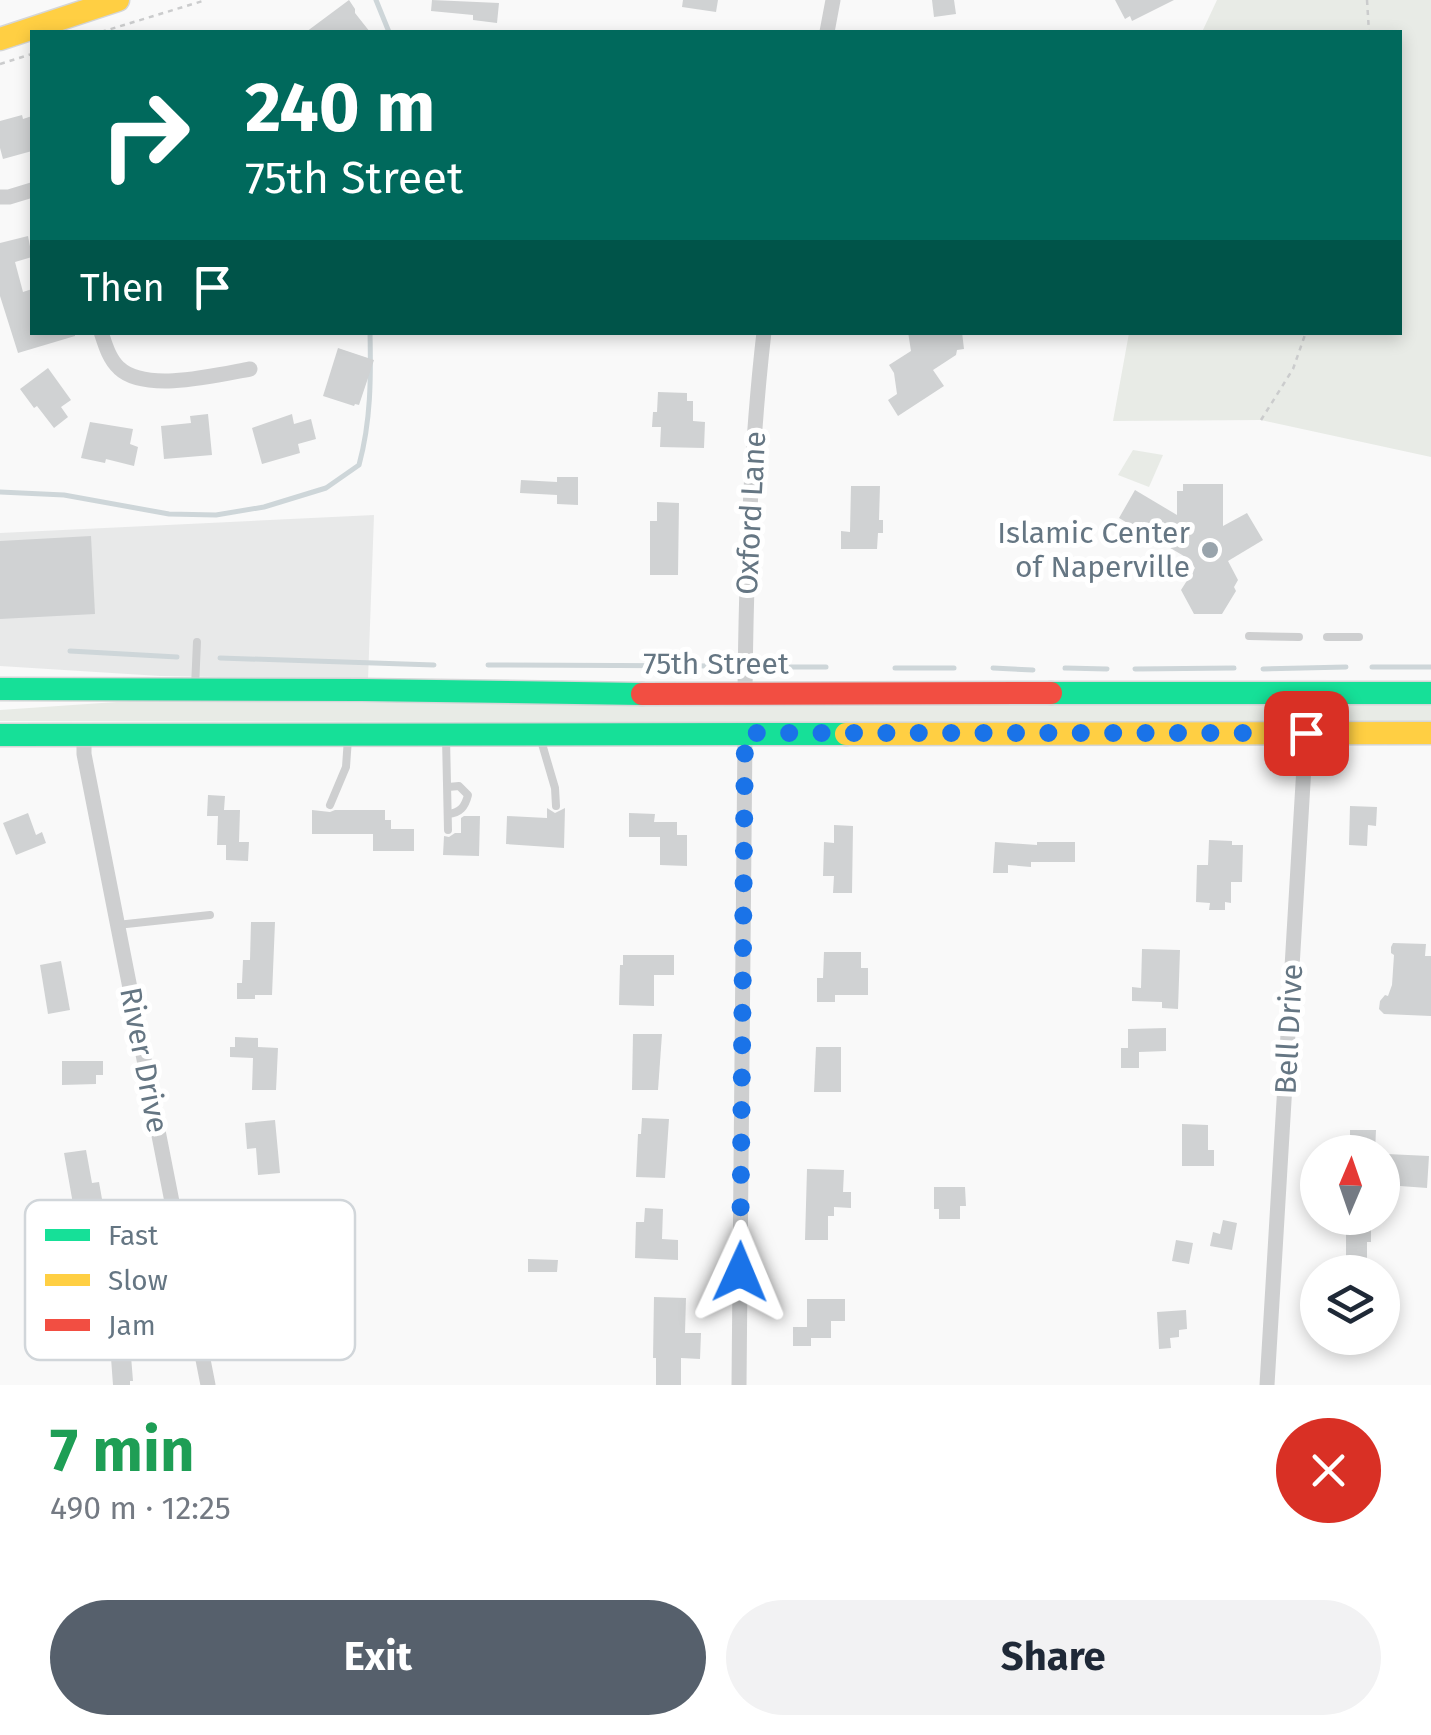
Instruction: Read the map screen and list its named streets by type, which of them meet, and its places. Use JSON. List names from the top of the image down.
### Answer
{
  "streets": {
    "main road": ["75th Street"],
    "street": ["Oxford Lane", "Bell Drive", "River Drive"]
  },
  "crossings": [
    ["Oxford Lane", "75th Street"]
  ],
  "places": ["Islamic Center of Naperville"],
  "legend": ["Fast", "Slow", "Jam"],
  "north": "top",
  "page": {
    "turn": ["240 m", "75th Street"],
    "then": "Then",
    "heading": ["7 min", "490 m · 12:25"],
    "buttons": ["Exit", "Share"]
  }
}
